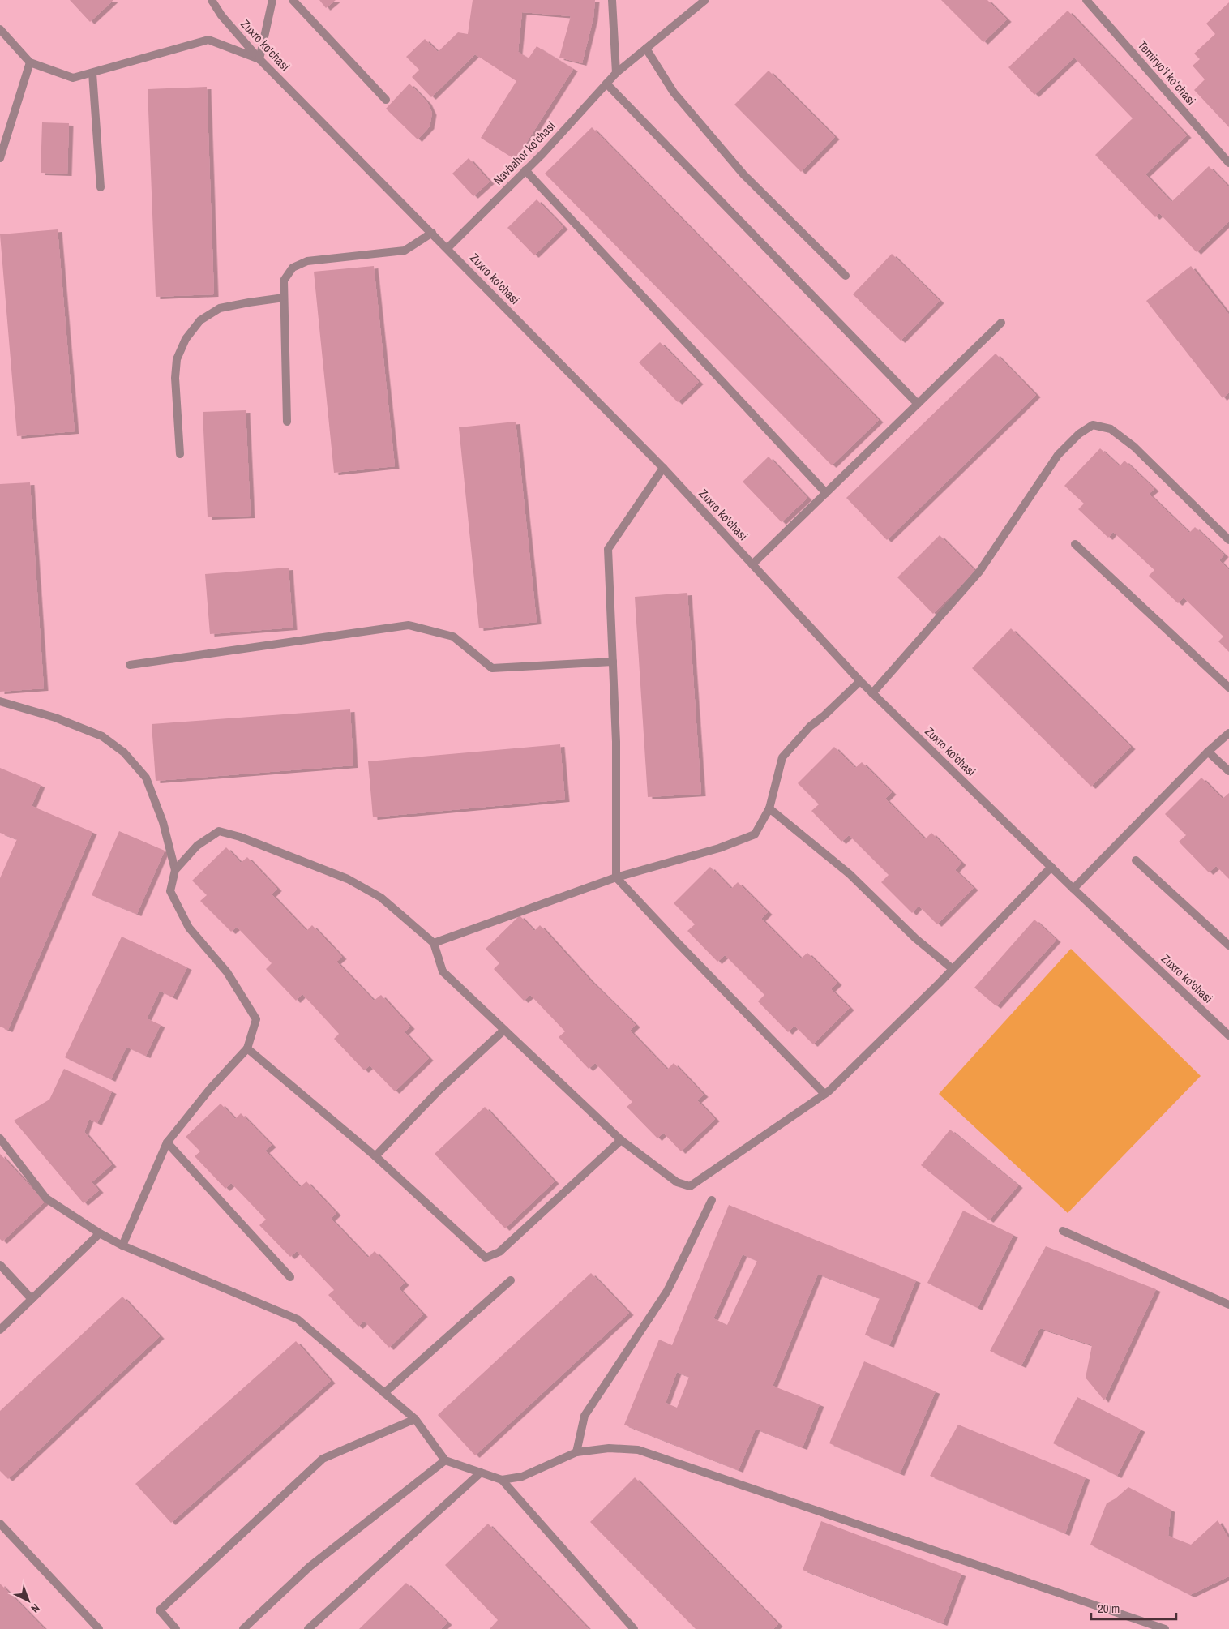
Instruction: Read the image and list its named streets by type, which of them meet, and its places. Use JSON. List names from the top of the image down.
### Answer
{
  "streets": {
    "street": ["Zuxro ko'chasi", "Temiryoʻl koʻchasi", "Navbahor ko'chasi"]
  },
  "crossings": [
    ["Zuxro ko'chasi", "Navbahor ko'chasi"]
  ],
  "scale_bar": "20 m",
  "north": "bottom right"
}
